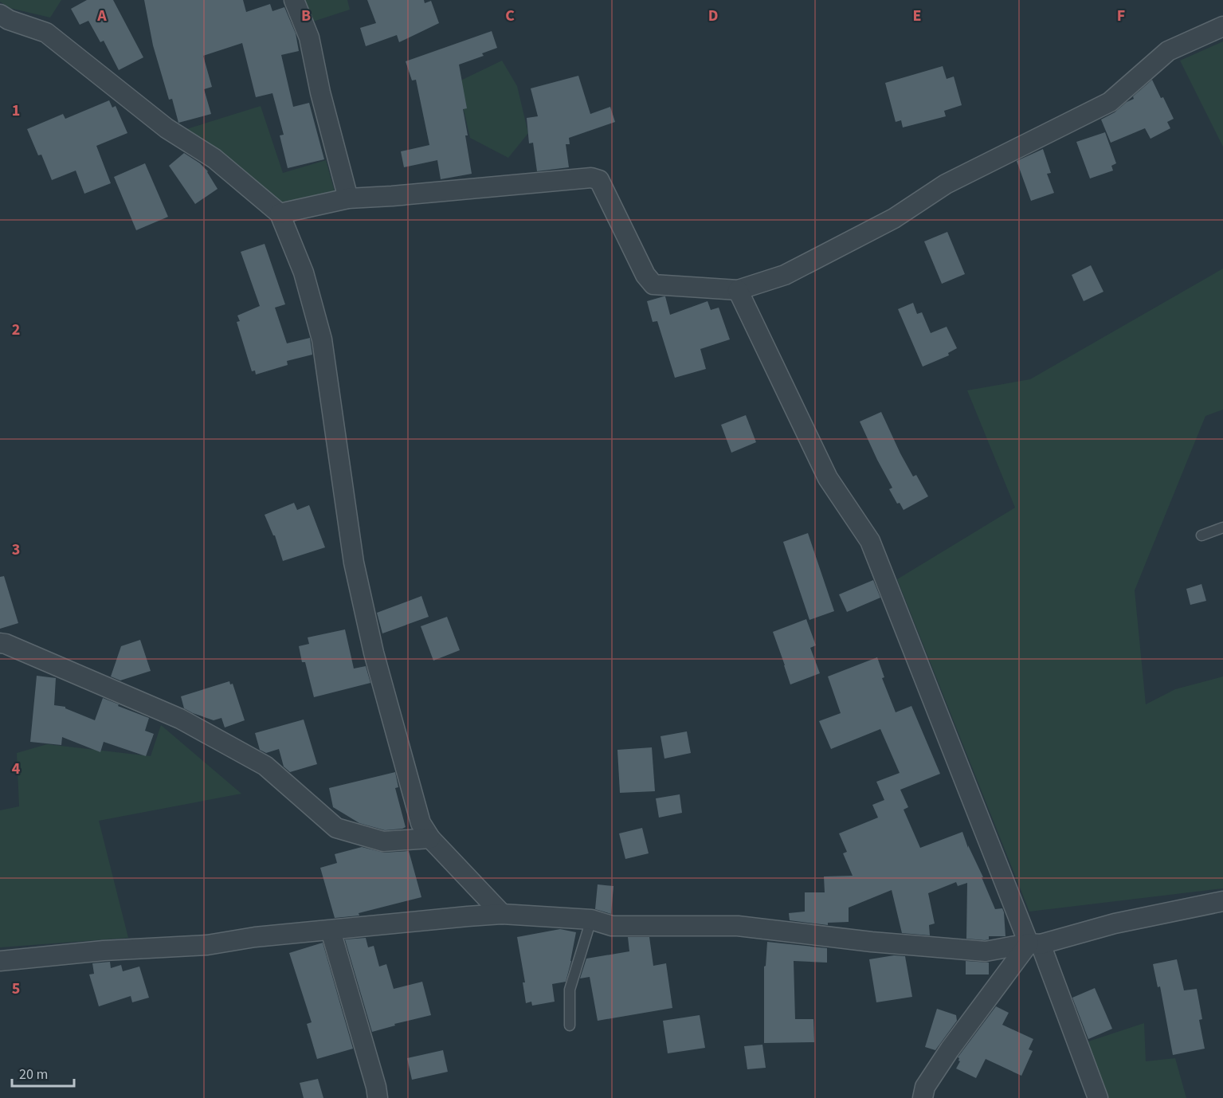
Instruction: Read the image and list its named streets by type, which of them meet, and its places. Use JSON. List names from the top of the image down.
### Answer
{
  "scale_bar": "20 m",
  "grid": {
    "columns": [
      "A",
      "B",
      "C",
      "D",
      "E",
      "F"
    ],
    "rows": [
      "1",
      "2",
      "3",
      "4",
      "5"
    ]
  }
}
